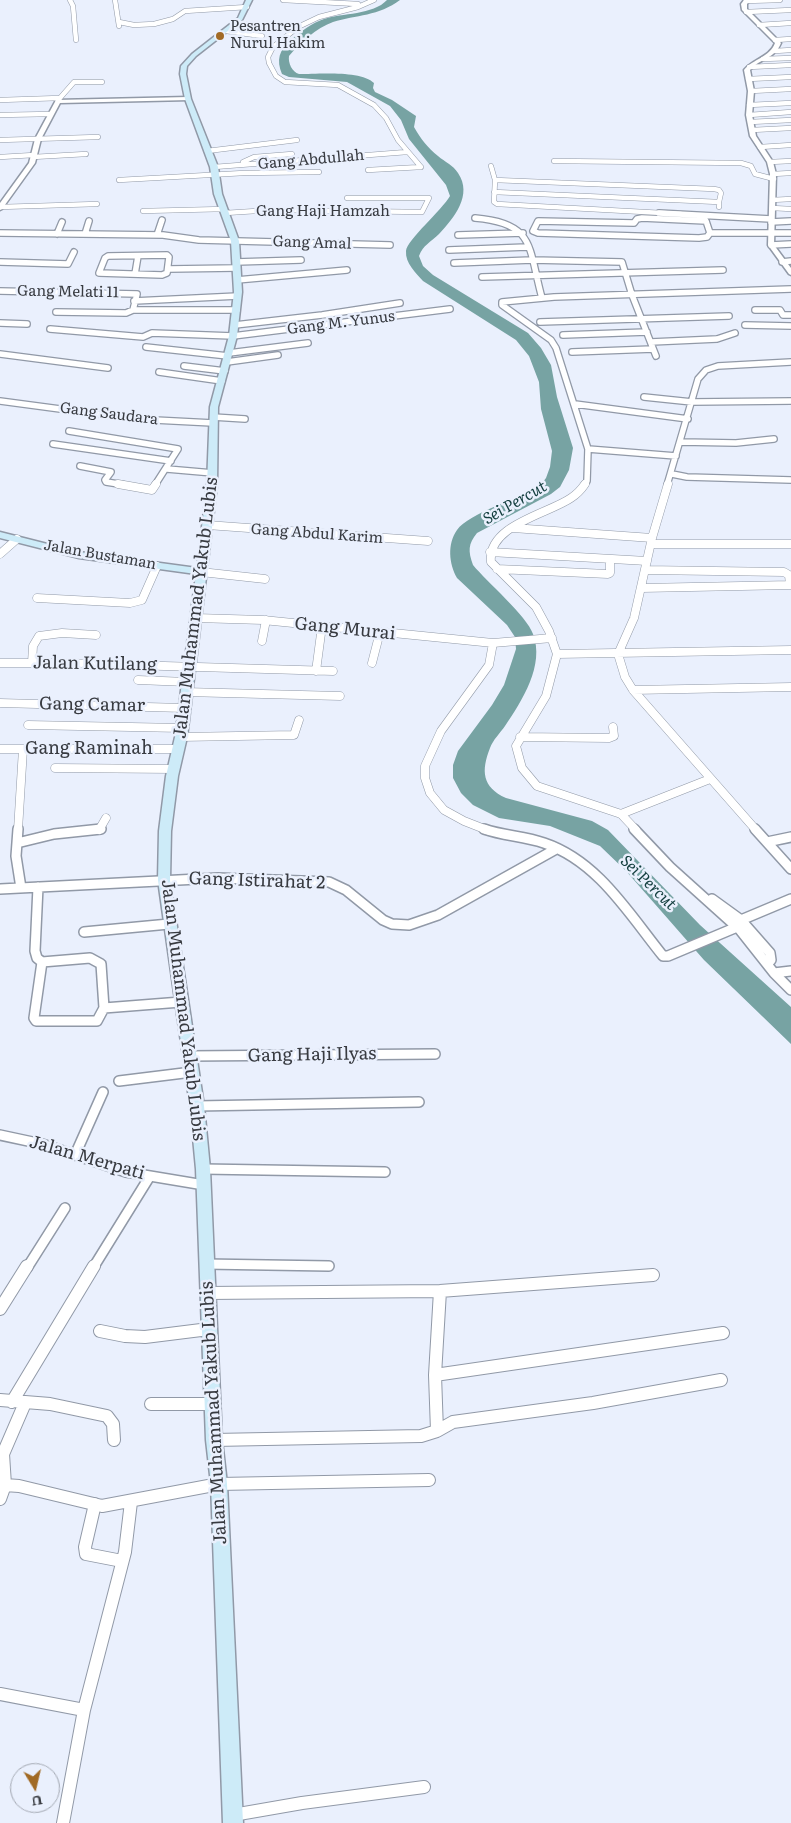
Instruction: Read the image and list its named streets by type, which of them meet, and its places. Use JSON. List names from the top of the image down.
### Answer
{
  "streets": {
    "main road": ["Jalan Bustaman", "Jalan Muhammad Yakub Lubis"],
    "street": [
      "Gang Abdullah",
      "Gang Haji Hamzah",
      "Gang Amal",
      "Gang Melati 11",
      "Gang M. Yunus",
      "Gang Saudara",
      "Gang Abdul Karim",
      "Gang Murai",
      "Jalan Kutilang",
      "Gang Camar",
      "Gang Raminah",
      "Gang Istirahat 2",
      "Gang Haji Ilyas",
      "Jalan Merpati"
    ]
  },
  "crossings": [
    ["Gang Abdullah", "Jalan Muhammad Yakub Lubis"],
    ["Gang Haji Hamzah", "Jalan Muhammad Yakub Lubis"],
    ["Gang Amal", "Jalan Muhammad Yakub Lubis"],
    ["Gang M. Yunus", "Jalan Muhammad Yakub Lubis"],
    ["Gang Saudara", "Jalan Muhammad Yakub Lubis"],
    ["Gang Abdul Karim", "Jalan Muhammad Yakub Lubis"],
    ["Jalan Bustaman", "Jalan Muhammad Yakub Lubis"],
    ["Jalan Muhammad Yakub Lubis", "Gang Murai"],
    ["Jalan Muhammad Yakub Lubis", "Jalan Kutilang"],
    ["Jalan Muhammad Yakub Lubis", "Gang Camar"],
    ["Jalan Muhammad Yakub Lubis", "Gang Raminah"],
    ["Jalan Muhammad Yakub Lubis", "Gang Istirahat 2"],
    ["Jalan Muhammad Yakub Lubis", "Gang Haji Ilyas"],
    ["Jalan Muhammad Yakub Lubis", "Jalan Merpati"]
  ],
  "water": ["Sei Percut"],
  "places": ["Pesantren Nurul Hakim"],
  "north": "bottom"
}
